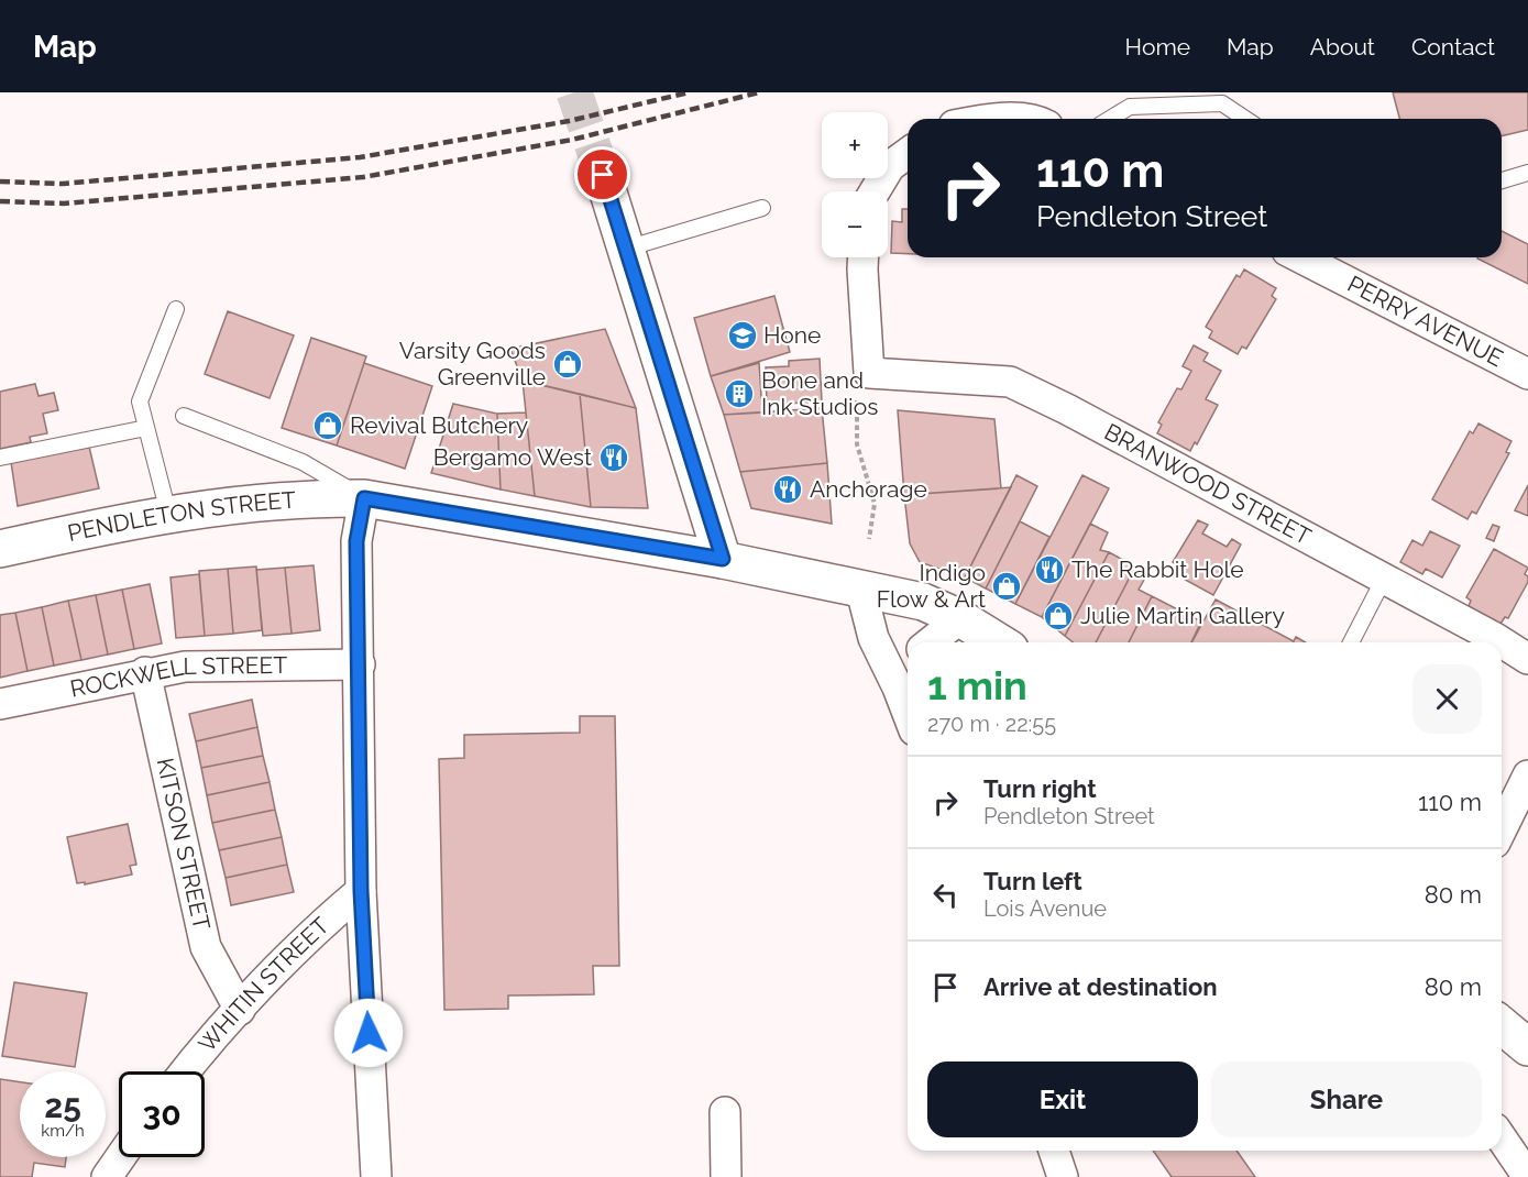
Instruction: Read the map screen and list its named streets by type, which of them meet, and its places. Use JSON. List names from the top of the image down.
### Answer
{
  "streets": {
    "main road": ["PENDLETON STREET"],
    "street": [
      "PERRY AVENUE",
      "BRANWOOD STREET",
      "ROCKWELL STREET",
      "KITSON STREET",
      "WHITIN STREET"
    ]
  },
  "crossings": [
    ["ROCKWELL STREET", "KITSON STREET"],
    ["KITSON STREET", "WHITIN STREET"]
  ],
  "places": {
    "school or university": ["Hone"],
    "shop": [
      "Varsity Goods Greenville",
      "Revival Butchery",
      "Indigo Flow & Art",
      "Julie Martin Gallery"
    ],
    "building": ["Bone and Ink Studios"],
    "restaurant": ["Bergamo West", "Anchorage", "The Rabbit Hole"]
  },
  "page": {
    "header": "Map",
    "nav": [
      "Home",
      "Map",
      "About",
      "Contact"
    ],
    "map_buttons": ["+", "−"],
    "turn": ["110 m", "Pendleton Street"],
    "heading": ["1 min", "270 m · 22:55"],
    "list": [
      {
        "name": "Turn right",
        "note": "Pendleton Street",
        "value": "110 m"
      },
      {
        "name": "Turn left",
        "note": "Lois Avenue",
        "value": "80 m"
      },
      {
        "name": "Arrive at destination",
        "value": "80 m"
      }
    ],
    "buttons": ["Exit", "Share"],
    "speed": "25 km/h",
    "limit": "30"
  }
}
